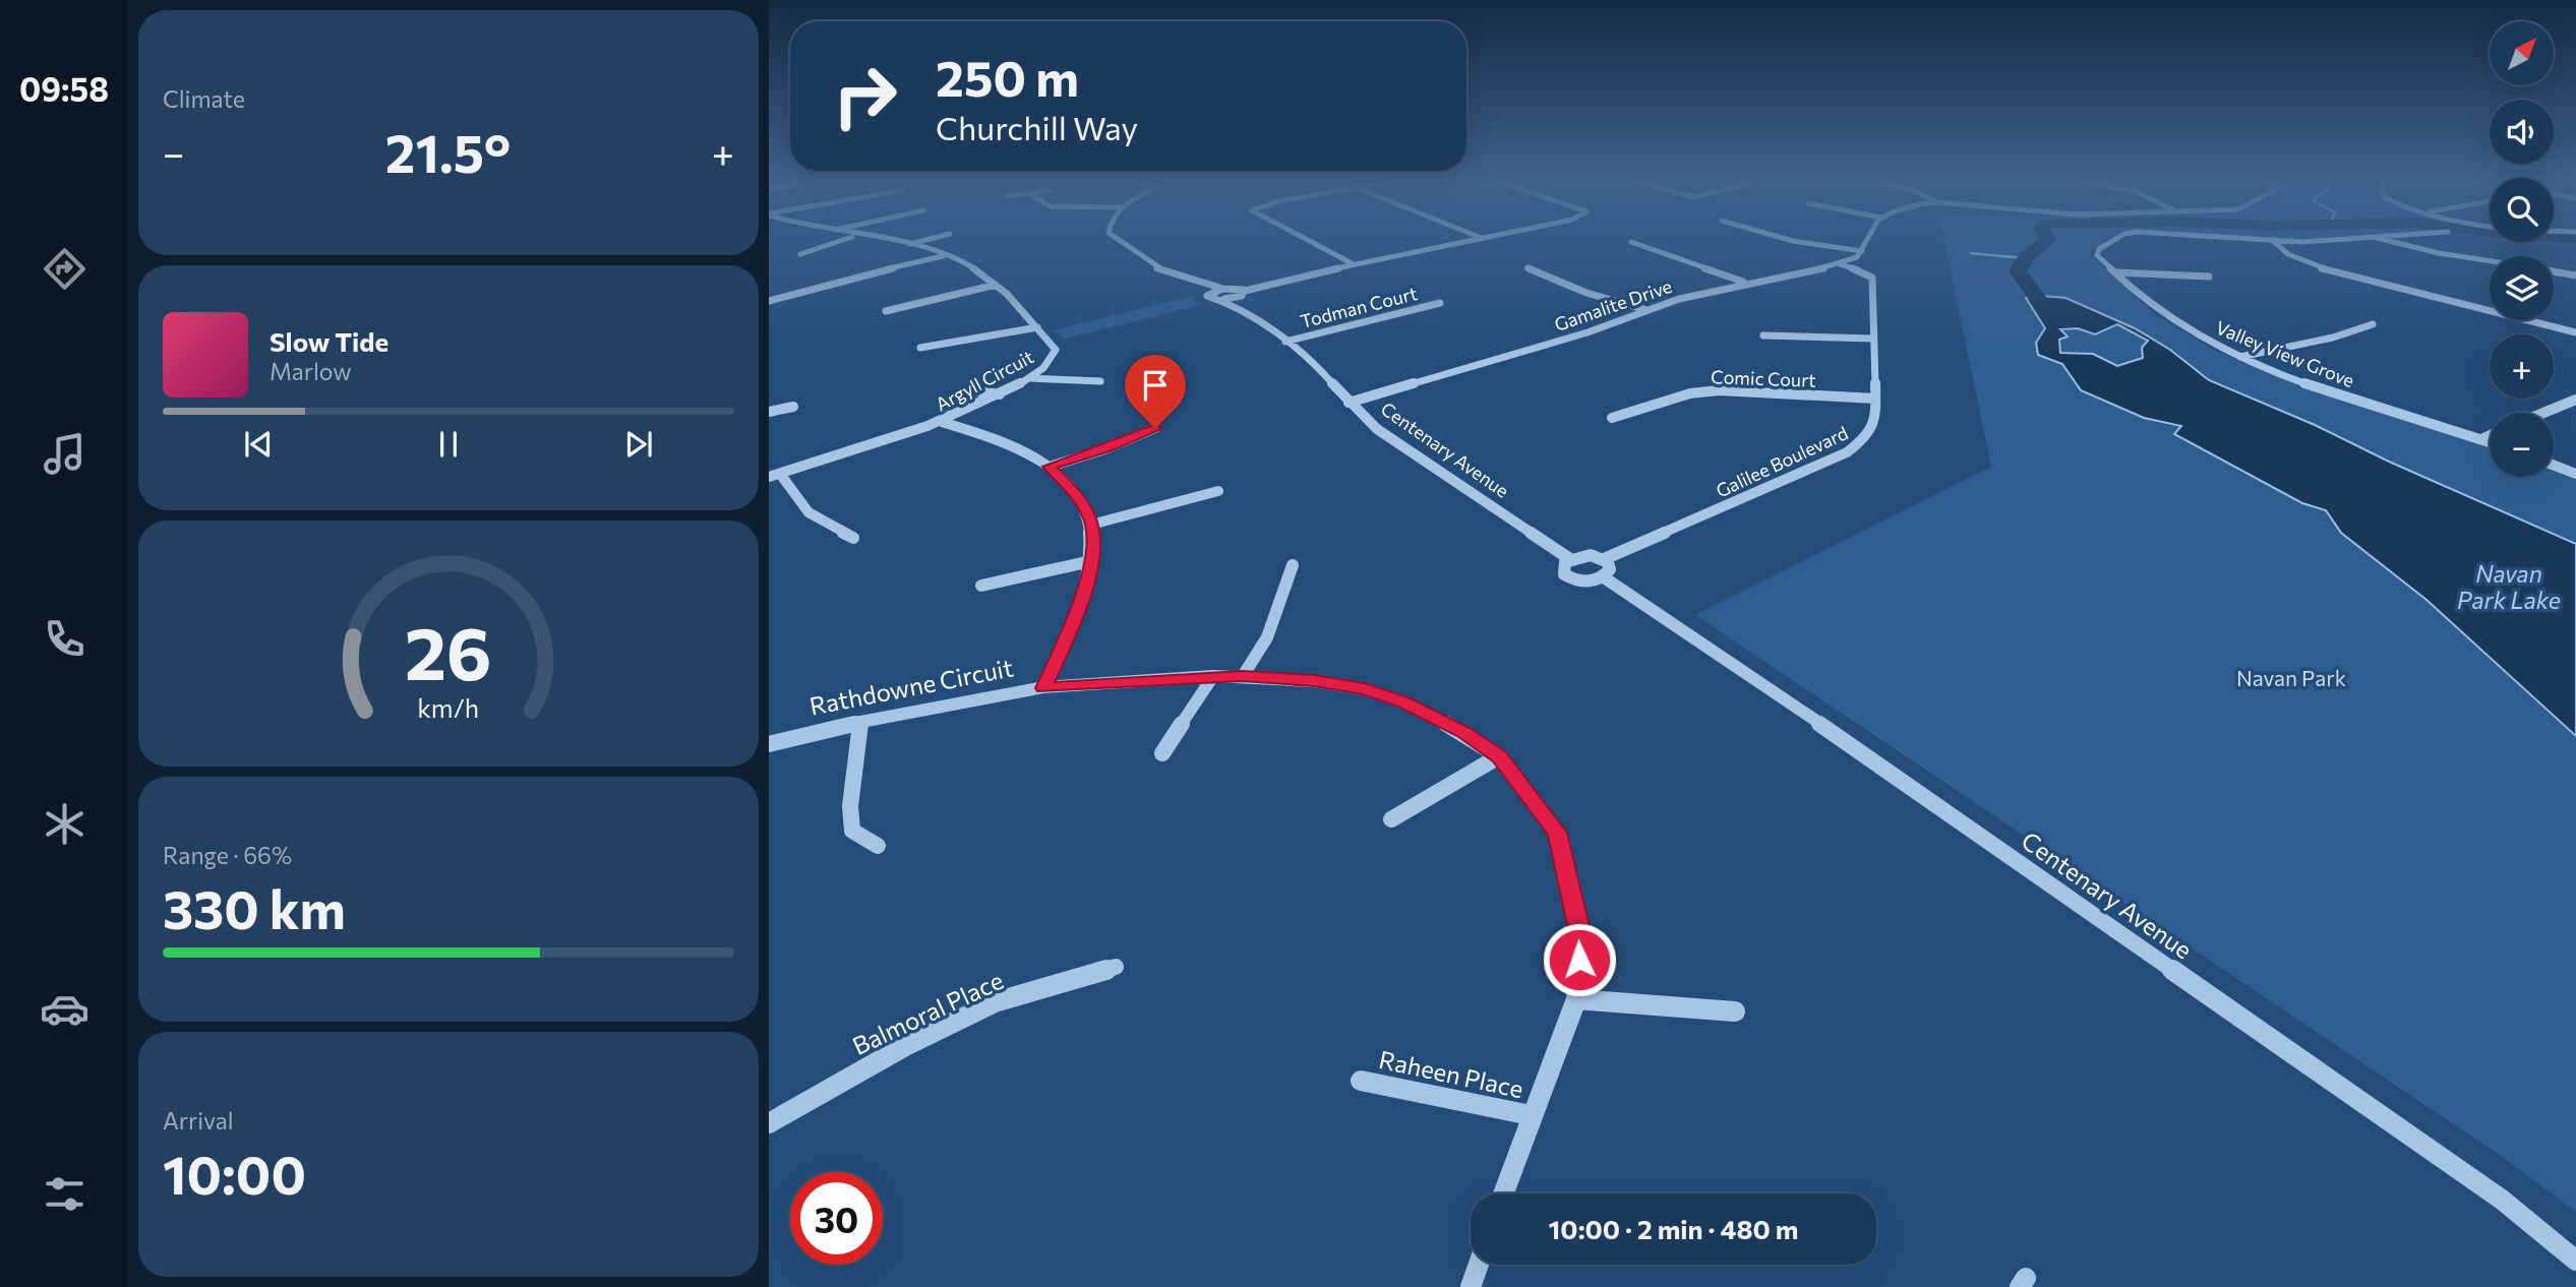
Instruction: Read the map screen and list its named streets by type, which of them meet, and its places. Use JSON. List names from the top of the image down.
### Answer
{
  "streets": {
    "street": [
      "Gamalite Drive",
      "Todman Court",
      "Valley View Grove",
      "Comic Court",
      "Argyll Circuit",
      "Centenary Avenue",
      "Galilee Boulevard",
      "Rathdowne Circuit",
      "Balmoral Place",
      "Raheen Place"
    ]
  },
  "crossings": [
    ["Gamalite Drive", "Centenary Avenue"],
    ["Gamalite Drive", "Galilee Boulevard"],
    ["Todman Court", "Centenary Avenue"],
    ["Comic Court", "Galilee Boulevard"],
    ["Rathdowne Circuit", "Raheen Place"]
  ],
  "water": ["Navan Park Lake"],
  "parks": ["Navan Park"],
  "north": "top right",
  "page": {
    "tabs": "09:58",
    "tile": [
      "Climate",
      ["Range · 66%", "330 km"],
      ["Arrival", "10:00"]
    ],
    "map_buttons": ["+", "−"],
    "turn": ["250 m", "Churchill Way"],
    "heat": ["−", "21.5°", "+"],
    "song": ["Slow Tide", "Marlow"],
    "limit": "30",
    "trip": "10:00 · 2 min · 480 m",
    "gauge": ["26", "km/h"]
  }
}
